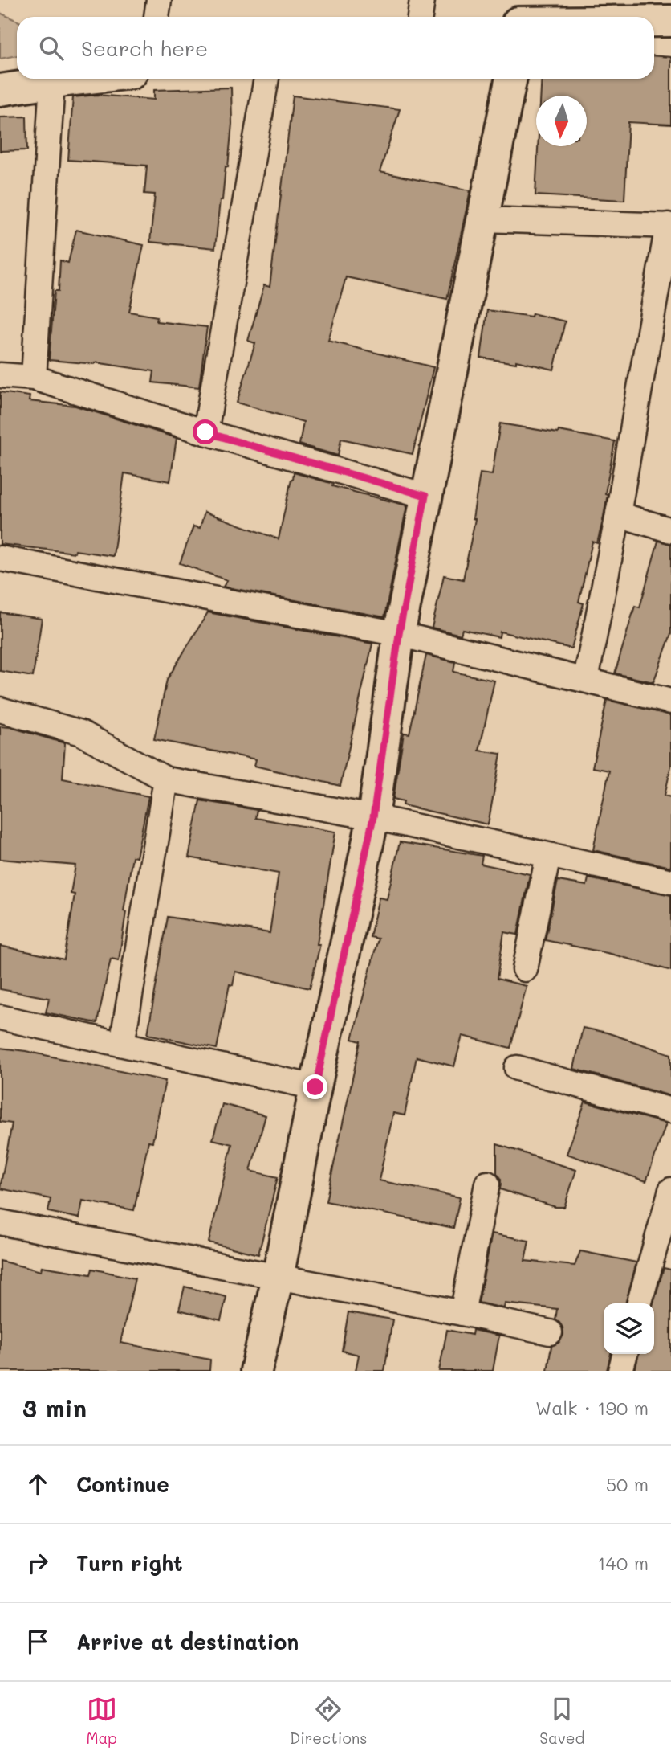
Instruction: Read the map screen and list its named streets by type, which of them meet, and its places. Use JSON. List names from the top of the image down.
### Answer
{
  "north": "bottom",
  "page": {
    "search": "Search here",
    "heading": ["3 min", "Walk · 190 m"],
    "list": [
      ["Continue", "50 m"],
      ["Turn right", "140 m"],
      "Arrive at destination"
    ],
    "nav": ["Map", "Directions", "Saved"]
  }
}
